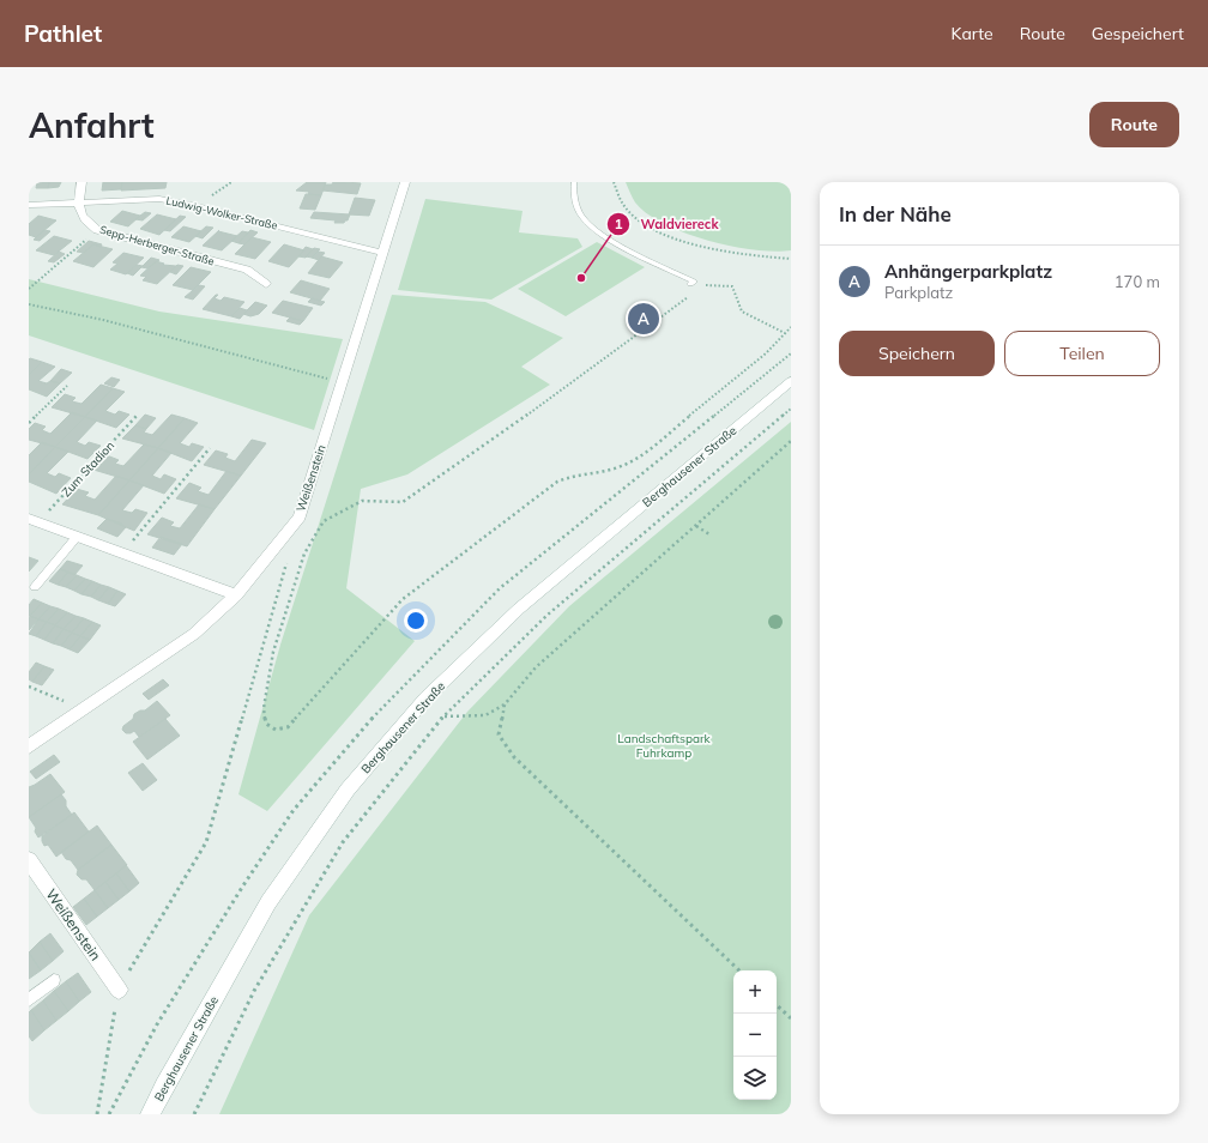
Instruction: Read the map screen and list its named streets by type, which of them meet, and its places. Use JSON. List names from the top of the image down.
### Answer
{
  "streets": {
    "street": [
      "Ludwig-Wolker-Straße",
      "Sepp-Herberger-Straße",
      "Berghausener Straße",
      "Weißenstein"
    ],
    "path": ["Zum Stadion"]
  },
  "crossings": [
    ["Ludwig-Wolker-Straße", "Sepp-Herberger-Straße"],
    ["Ludwig-Wolker-Straße", "Weißenstein"]
  ],
  "parks": ["Landschaftspark Fuhrkamp"],
  "places": ["Waldviereck"],
  "page": {
    "header": "Pathlet",
    "nav": ["Karte", "Route", "Gespeichert"],
    "buttons": [
      "Route",
      ["Speichern", "Teilen"]
    ],
    "title": "Anfahrt",
    "heading": "In der Nähe",
    "list": [
      {
        "mark": "A",
        "name": "Anhängerparkplatz",
        "note": "Parkplatz",
        "value": "170 m"
      }
    ],
    "pins": "A",
    "map_buttons": ["+", "−"]
  }
}
